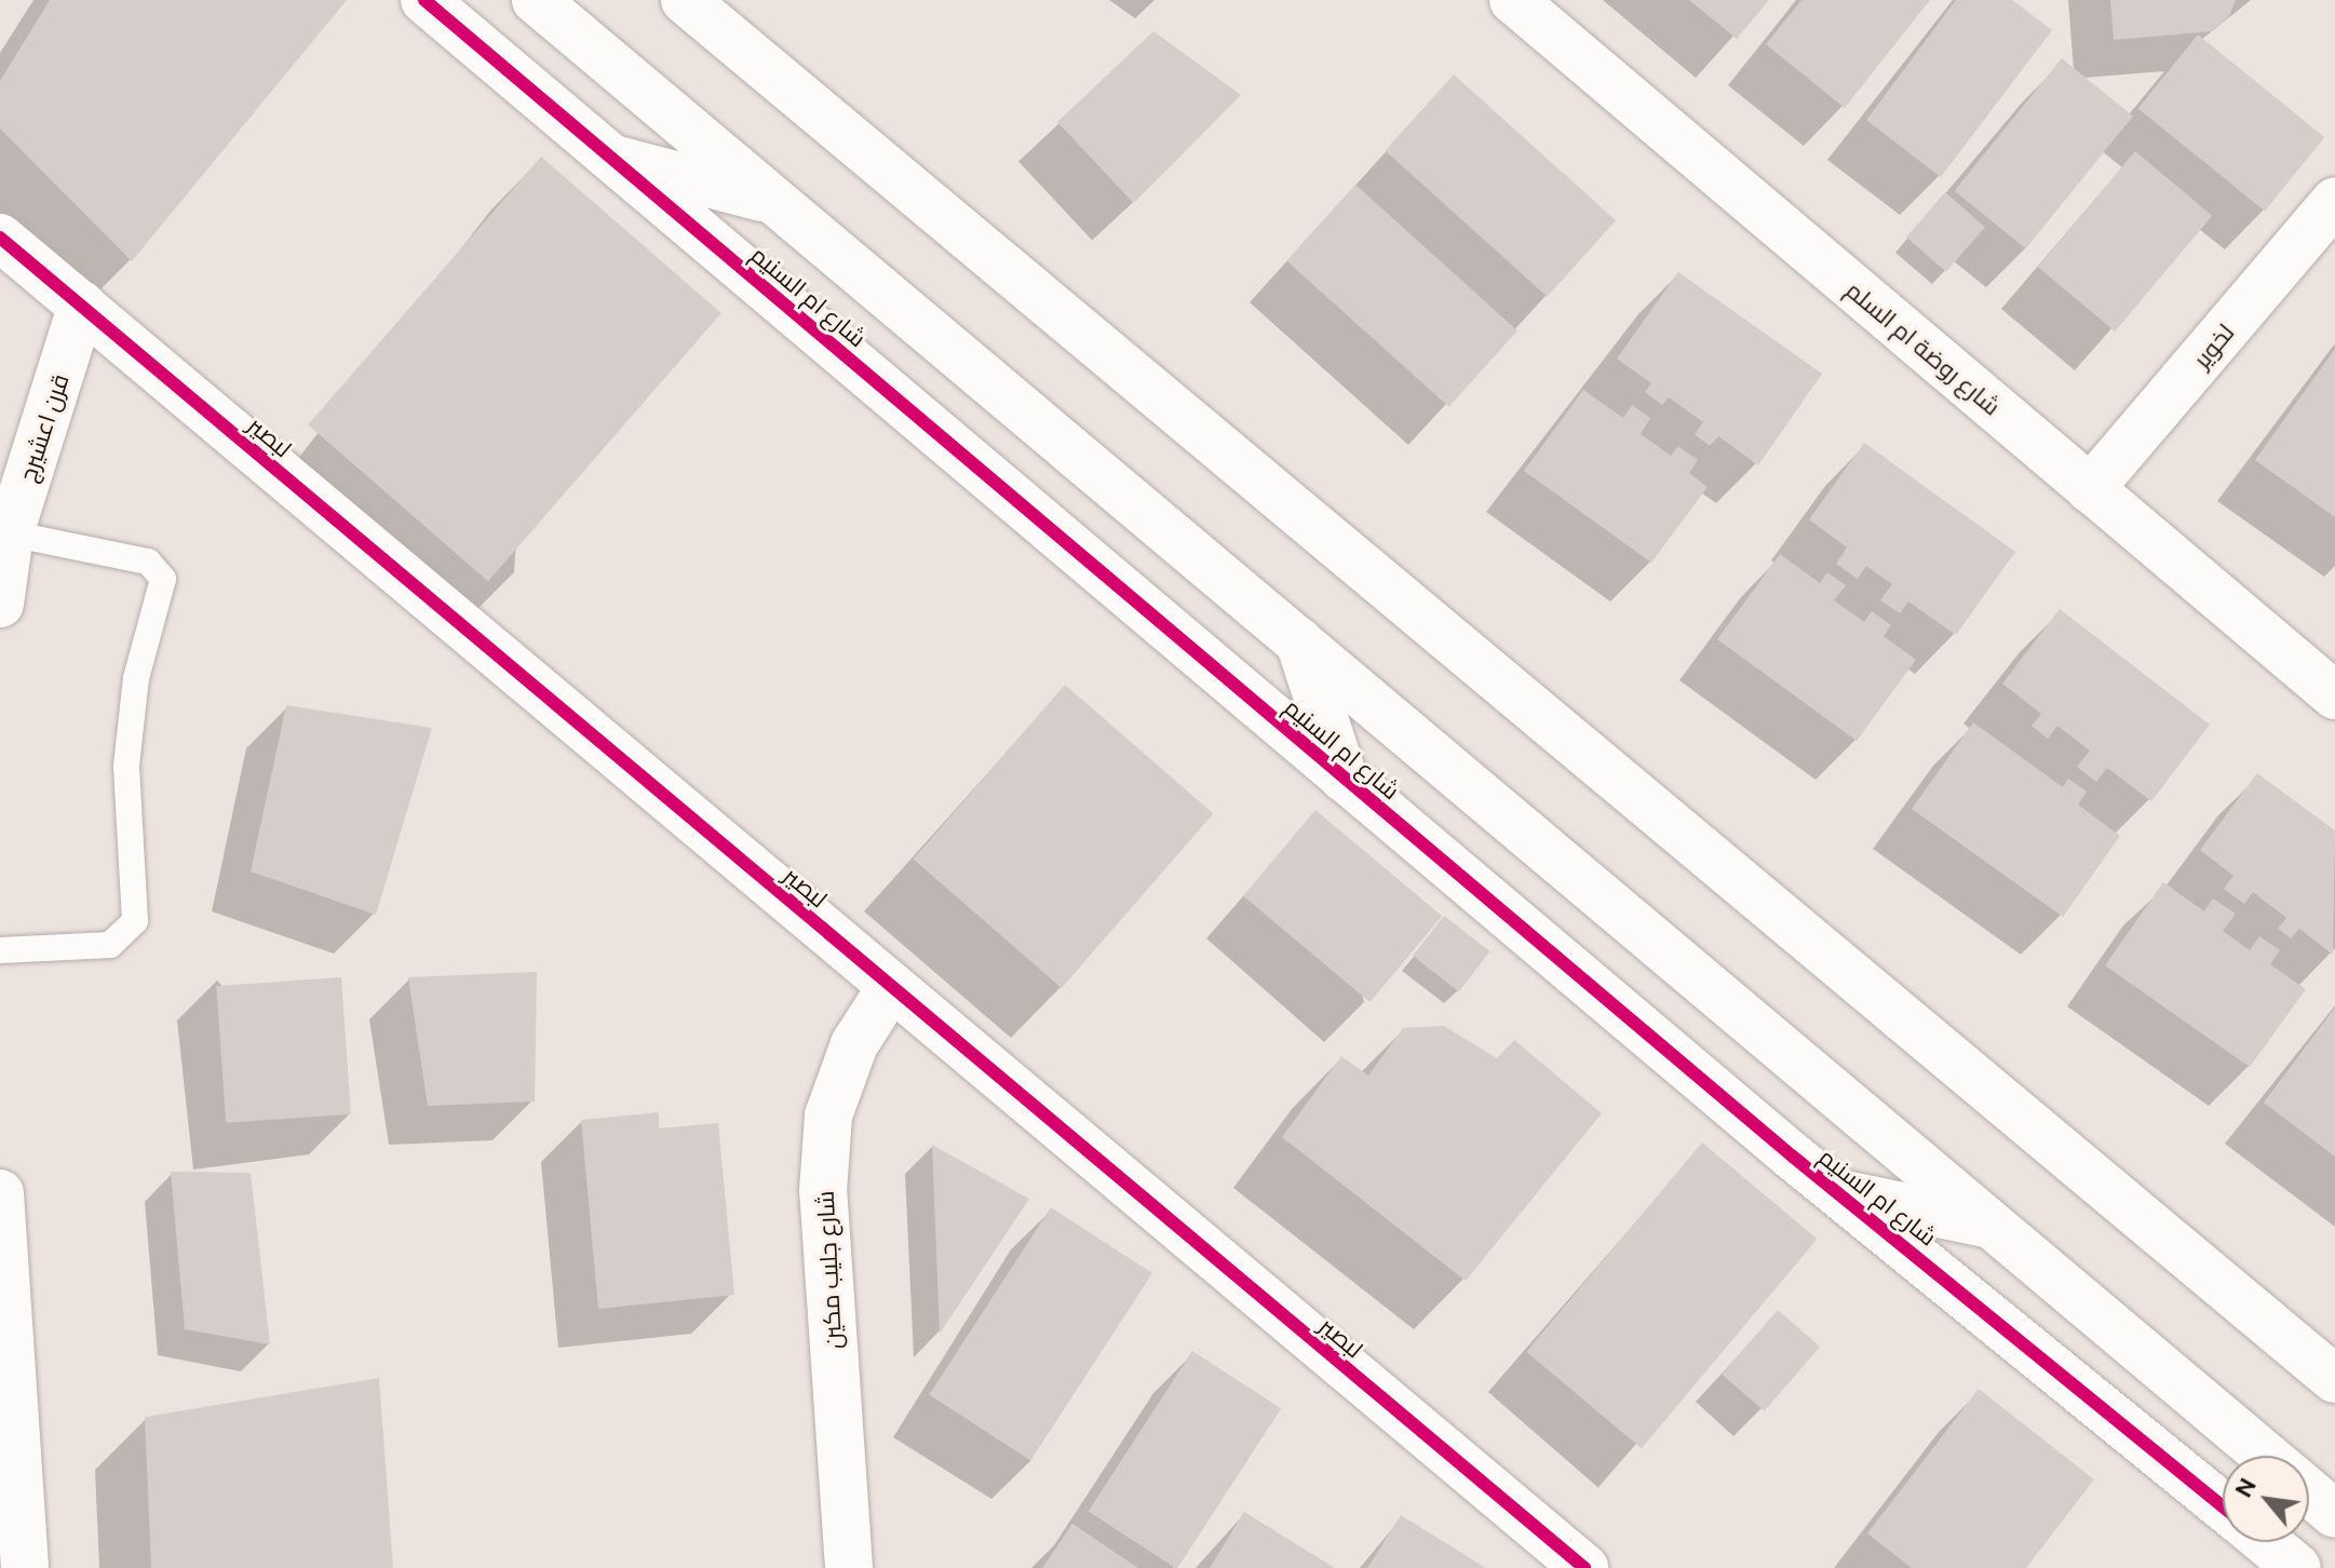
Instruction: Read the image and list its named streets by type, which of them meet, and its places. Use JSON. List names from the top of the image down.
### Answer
{
  "streets": {
    "street": [
      "شارع ام السنيم",
      "لخوير",
      "شارع روضة ام السلم",
      "قرن اعشيرج",
      "لبصير",
      "شارع جليب مكين"
    ]
  },
  "crossings": [
    ["لخوير", "شارع روضة ام السلم"],
    ["قرن اعشيرج", "لبصير"],
    ["لبصير", "شارع جليب مكين"]
  ],
  "north": "top left"
}
